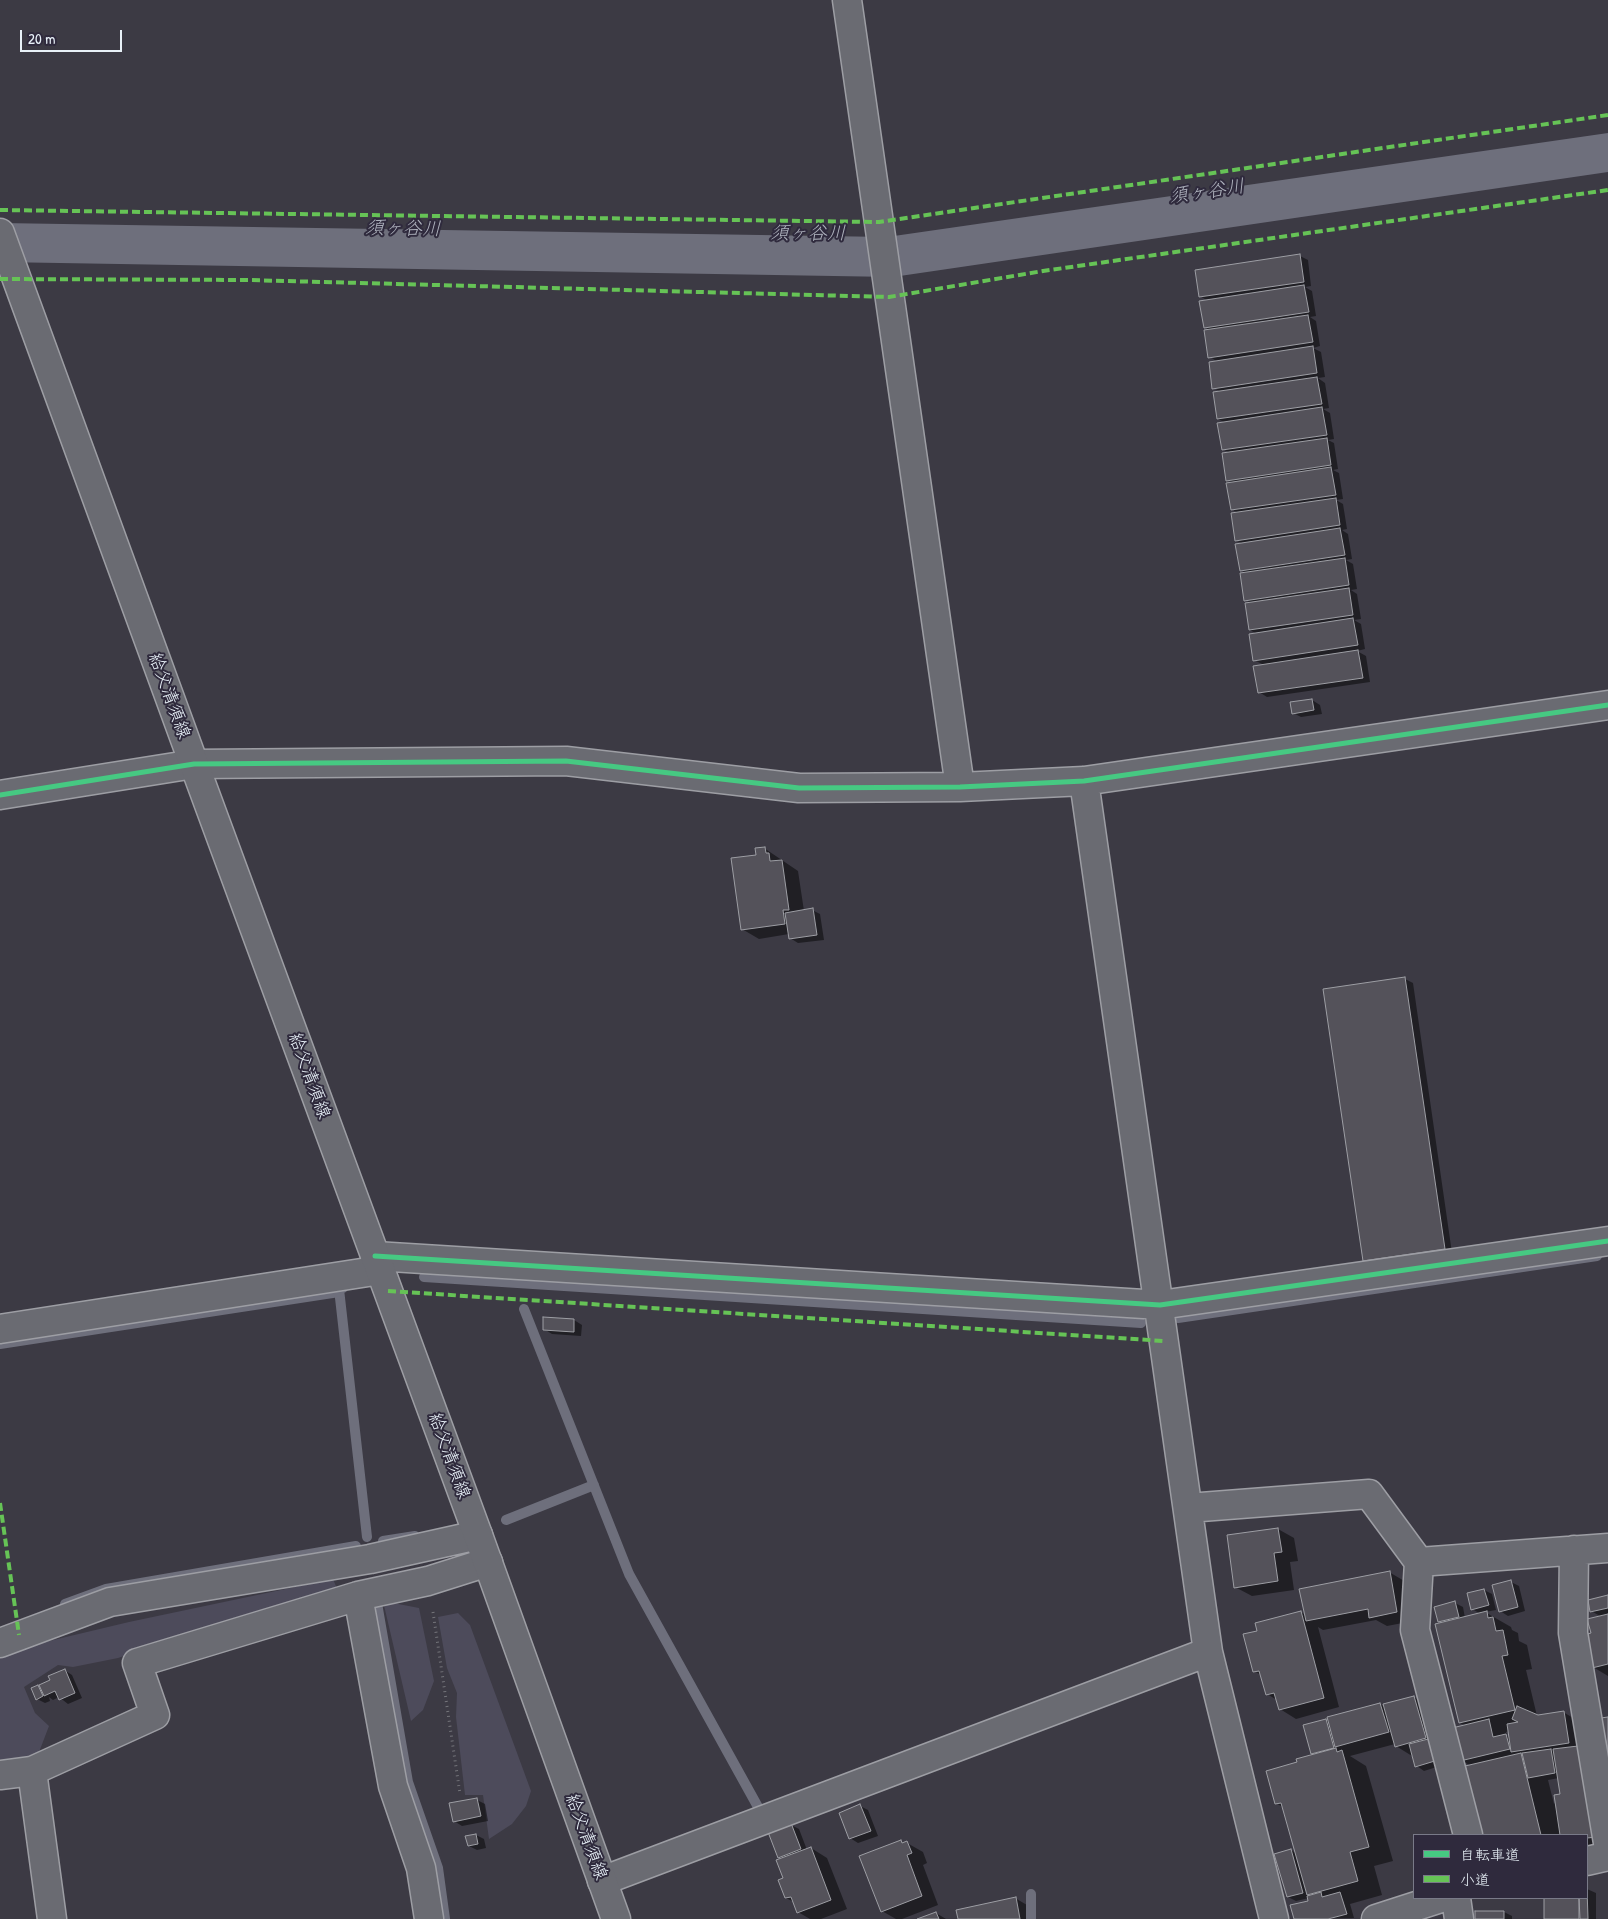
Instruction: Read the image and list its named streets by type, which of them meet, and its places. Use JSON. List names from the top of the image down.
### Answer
{
  "streets": {
    "street": ["給父清須線"]
  },
  "water": ["須ヶ谷川"],
  "legend": ["自転車道", "小道"],
  "scale_bar": "20 m"
}
